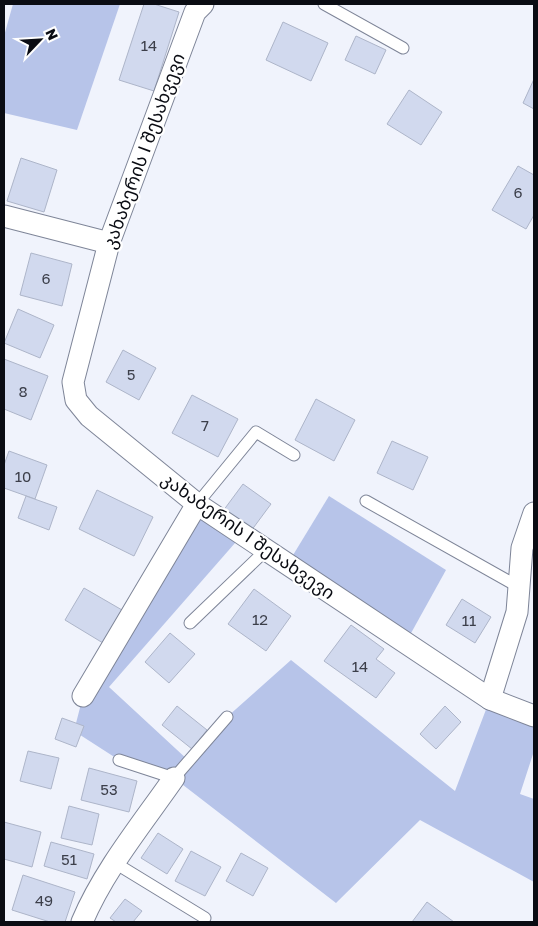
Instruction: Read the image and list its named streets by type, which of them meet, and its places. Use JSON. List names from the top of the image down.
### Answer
{
  "streets": {
    "street": ["კახაბერის I შესახვევი"]
  },
  "house_numbers": [
    "14",
    "6",
    "6",
    "5",
    "8",
    "7",
    "10",
    "12",
    "11",
    "14",
    "53",
    "51",
    "49"
  ],
  "north": "top right"
}
